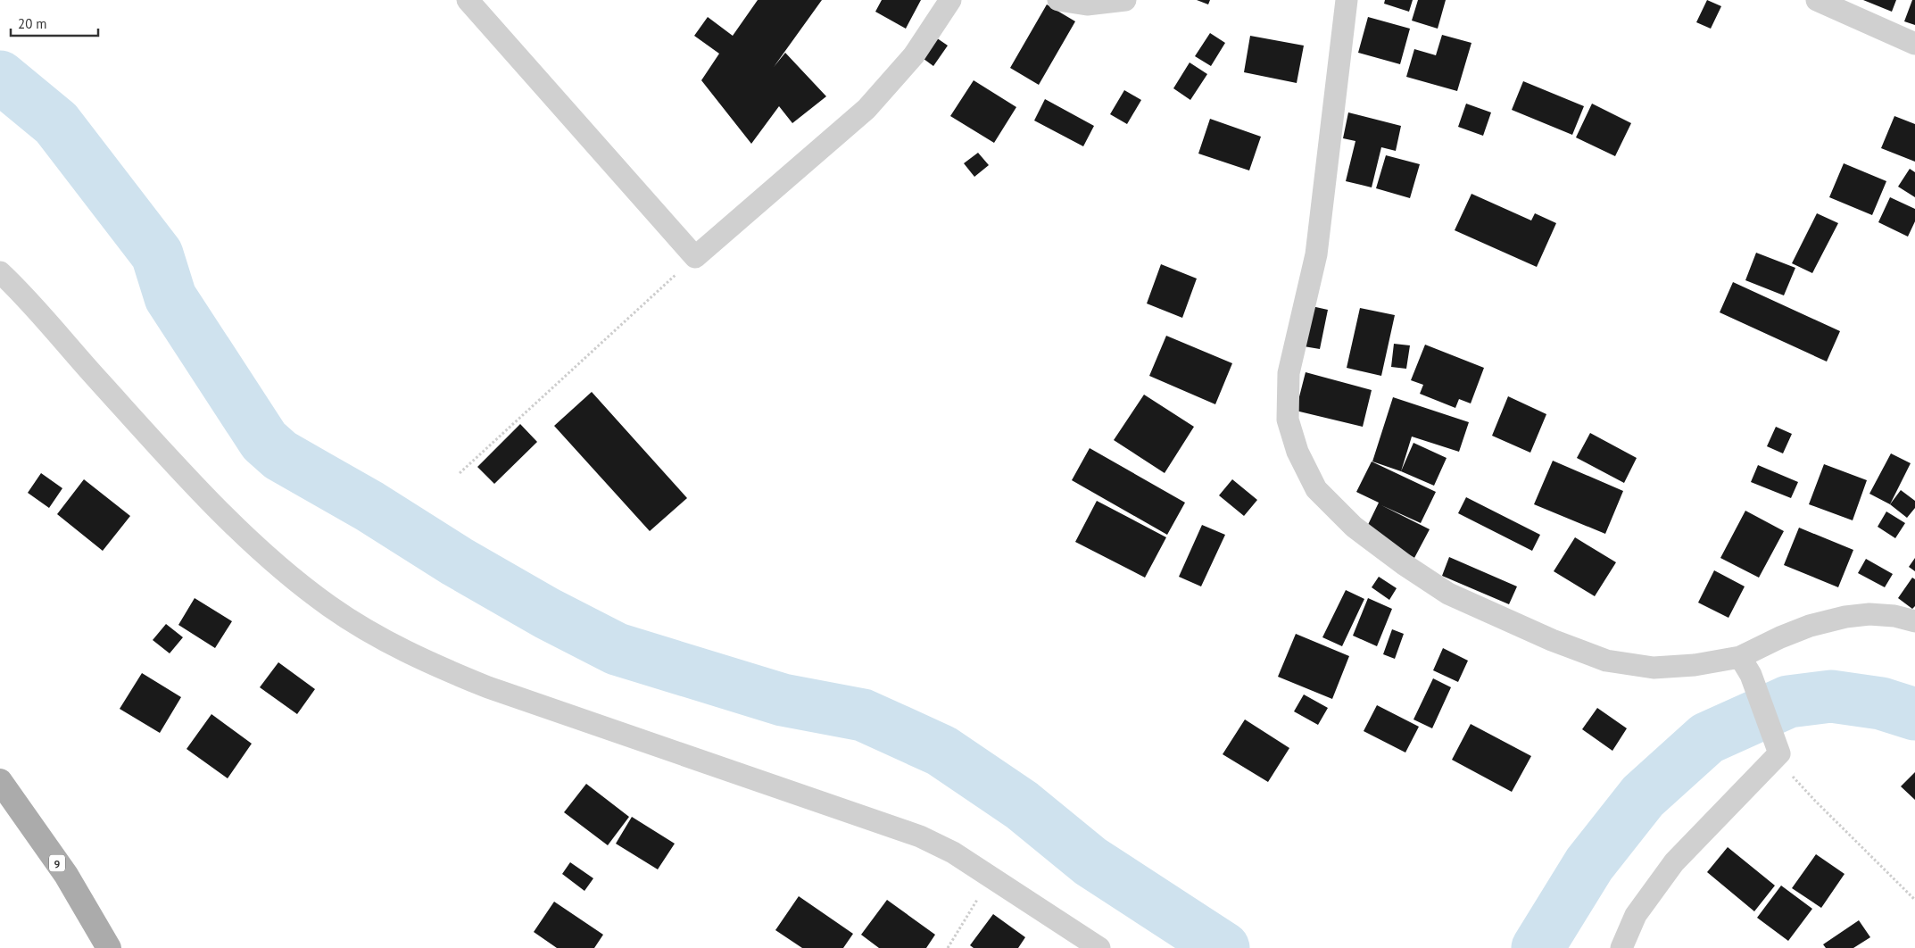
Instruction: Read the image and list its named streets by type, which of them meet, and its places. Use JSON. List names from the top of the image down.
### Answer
{
  "streets": {
    "main road": ["9"]
  },
  "scale_bar": "20 m"
}
